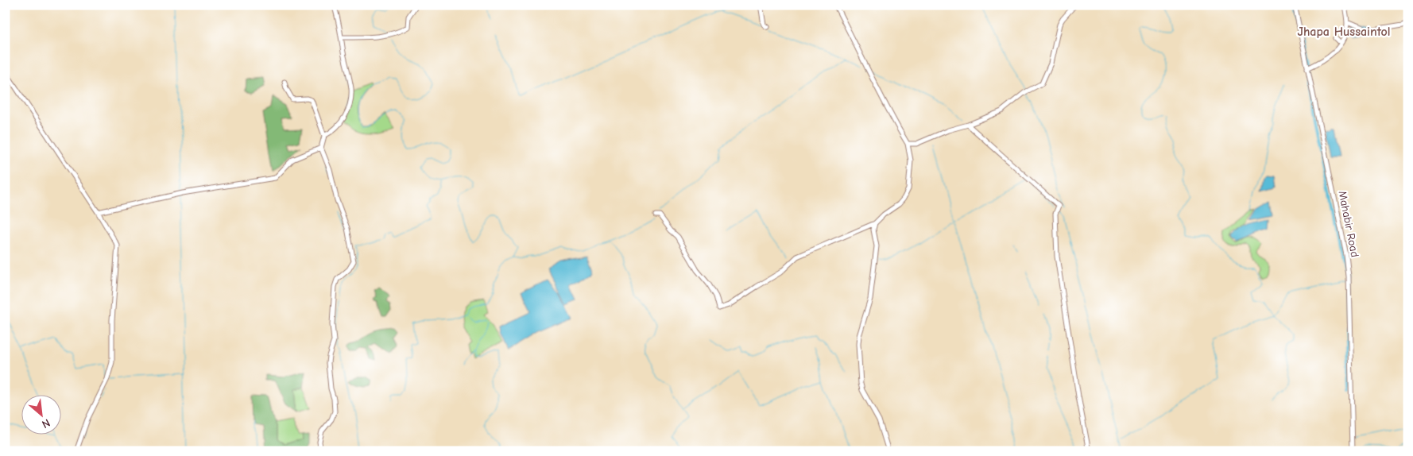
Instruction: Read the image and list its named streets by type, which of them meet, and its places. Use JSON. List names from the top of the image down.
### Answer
{
  "streets": {
    "street": ["Mahabir Road"]
  },
  "districts": ["Jhapa Hussaintol"],
  "north": "bottom right"
}
